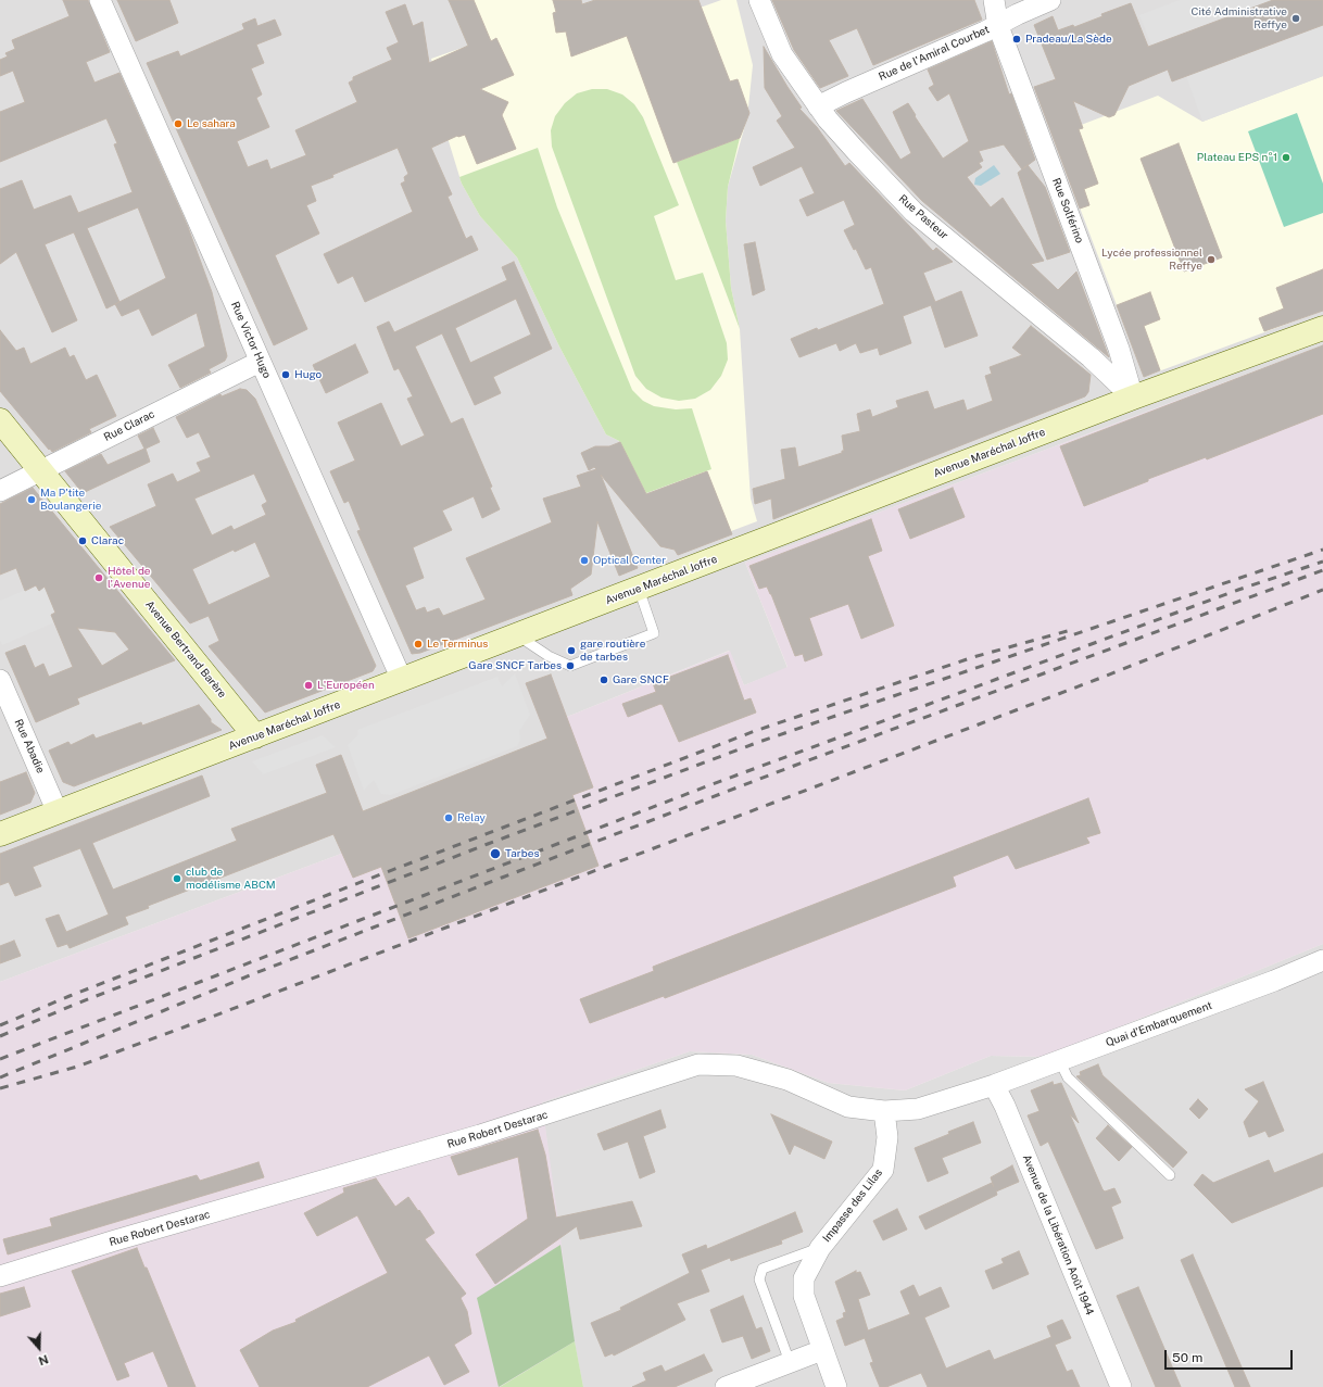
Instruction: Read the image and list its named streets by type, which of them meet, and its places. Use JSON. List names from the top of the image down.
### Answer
{
  "streets": {
    "main road": ["Avenue Maréchal Joffre", "Avenue Bertrand Barère"],
    "street": [
      "Rue de l'Amiral Courbet",
      "Rue Solférino",
      "Rue Pasteur",
      "Rue Victor Hugo",
      "Rue Clarac",
      "Rue Abadie",
      "Quai d'Embarquement",
      "Rue Robert Destarac",
      "Impasse des Lilas",
      "Avenue de la Libération Août 1944"
    ]
  },
  "crossings": [
    ["Rue de l'Amiral Courbet", "Rue Solférino"],
    ["Rue de l'Amiral Courbet", "Rue Pasteur"],
    ["Rue Solférino", "Rue Pasteur"],
    ["Rue Solférino", "Avenue Maréchal Joffre"],
    ["Rue Pasteur", "Avenue Maréchal Joffre"],
    ["Rue Victor Hugo", "Rue Clarac"],
    ["Rue Victor Hugo", "Avenue Maréchal Joffre"],
    ["Rue Clarac", "Avenue Bertrand Barère"],
    ["Avenue Maréchal Joffre", "Avenue Bertrand Barère"],
    ["Avenue Maréchal Joffre", "Rue Abadie"],
    ["Quai d'Embarquement", "Rue Robert Destarac"],
    ["Quai d'Embarquement", "Avenue de la Libération Août 1944"],
    ["Rue Robert Destarac", "Impasse des Lilas"],
    ["Rue Robert Destarac", "Avenue de la Libération Août 1944"]
  ],
  "places": [
    "Cité Administrative Reffye",
    "Pradeau/La Sède",
    "Le sahara",
    "Plateau EPS n°1",
    "Lycée professionnel Reffye",
    "Hugo",
    "Ma P'tite Boulangerie",
    "Clarac",
    "Optical Center",
    "Hôtel de l'Avenue",
    "Le Terminus",
    "gare routière de tarbes",
    "Gare SNCF Tarbes",
    "Gare SNCF",
    "L'Européen",
    "Relay",
    "Tarbes",
    "club de modélisme ABCM"
  ],
  "scale_bar": "50 m",
  "north": "bottom"
}
